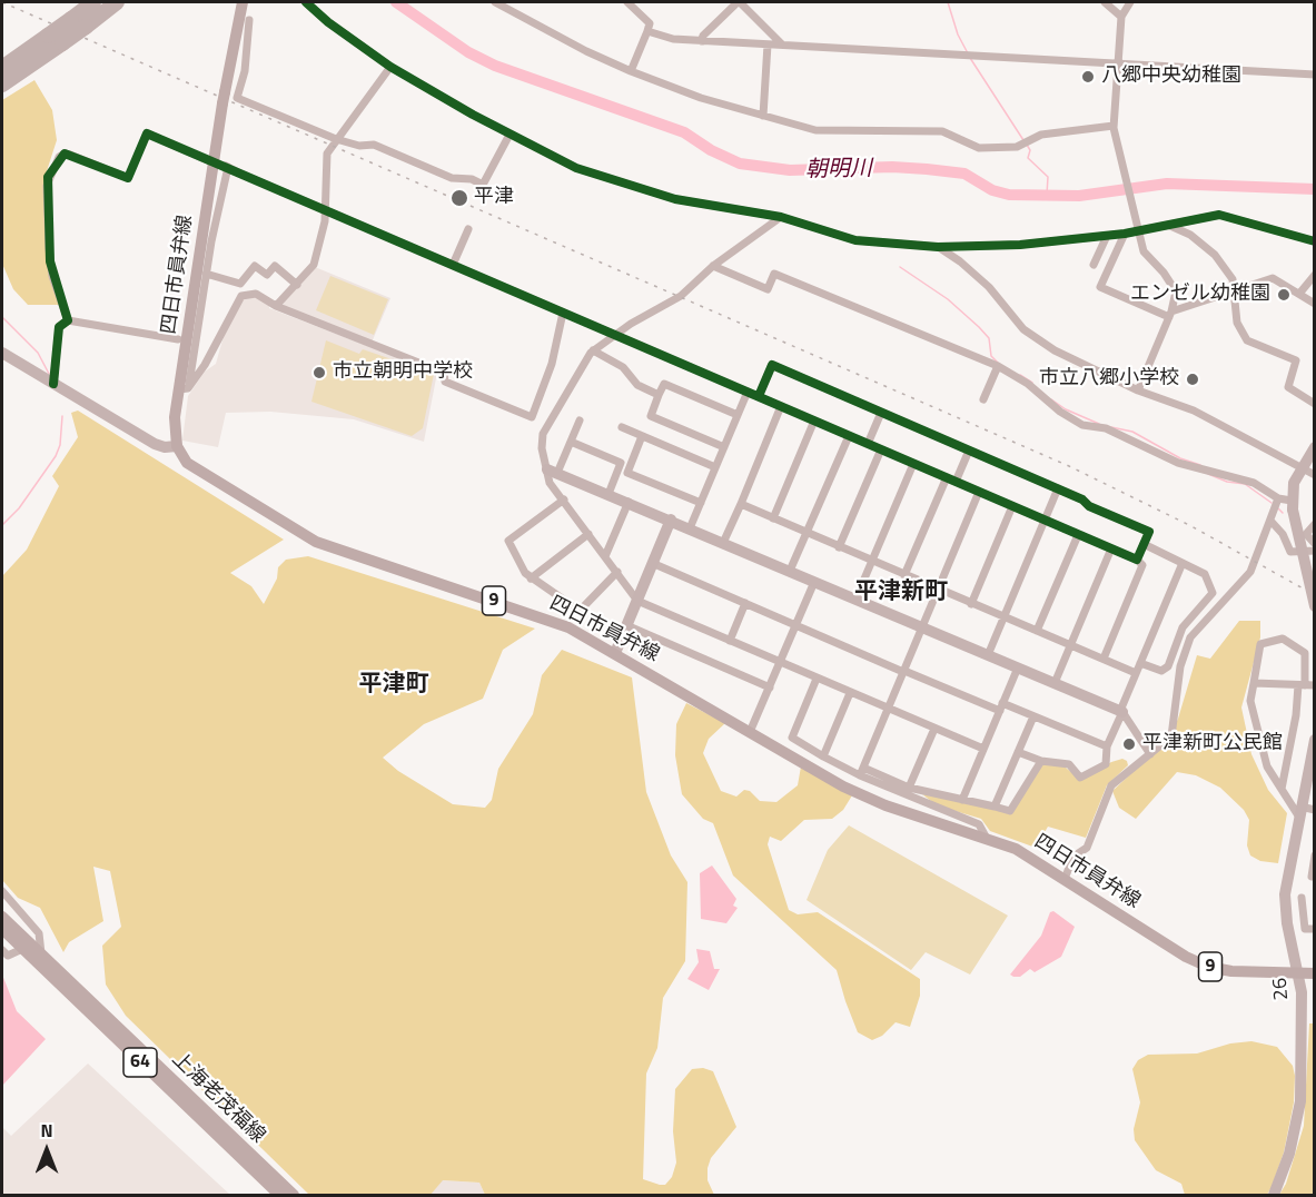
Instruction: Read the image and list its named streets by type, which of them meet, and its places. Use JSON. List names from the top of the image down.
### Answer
{
  "streets": {
    "main road": [
      "四日市員弁線",
      "9",
      "64",
      "上海老茂福線"
    ],
    "street": ["26"]
  },
  "crossings": [
    ["四日市員弁線", "26"]
  ],
  "districts": ["平津新町", "平津町"],
  "water": ["朝明川"],
  "places": [
    "八郷中央幼稚園",
    "平津",
    "エンゼル幼稚園",
    "市立朝明中学校",
    "市立八郷小学校",
    "平津新町公民館"
  ],
  "north": "top"
}
